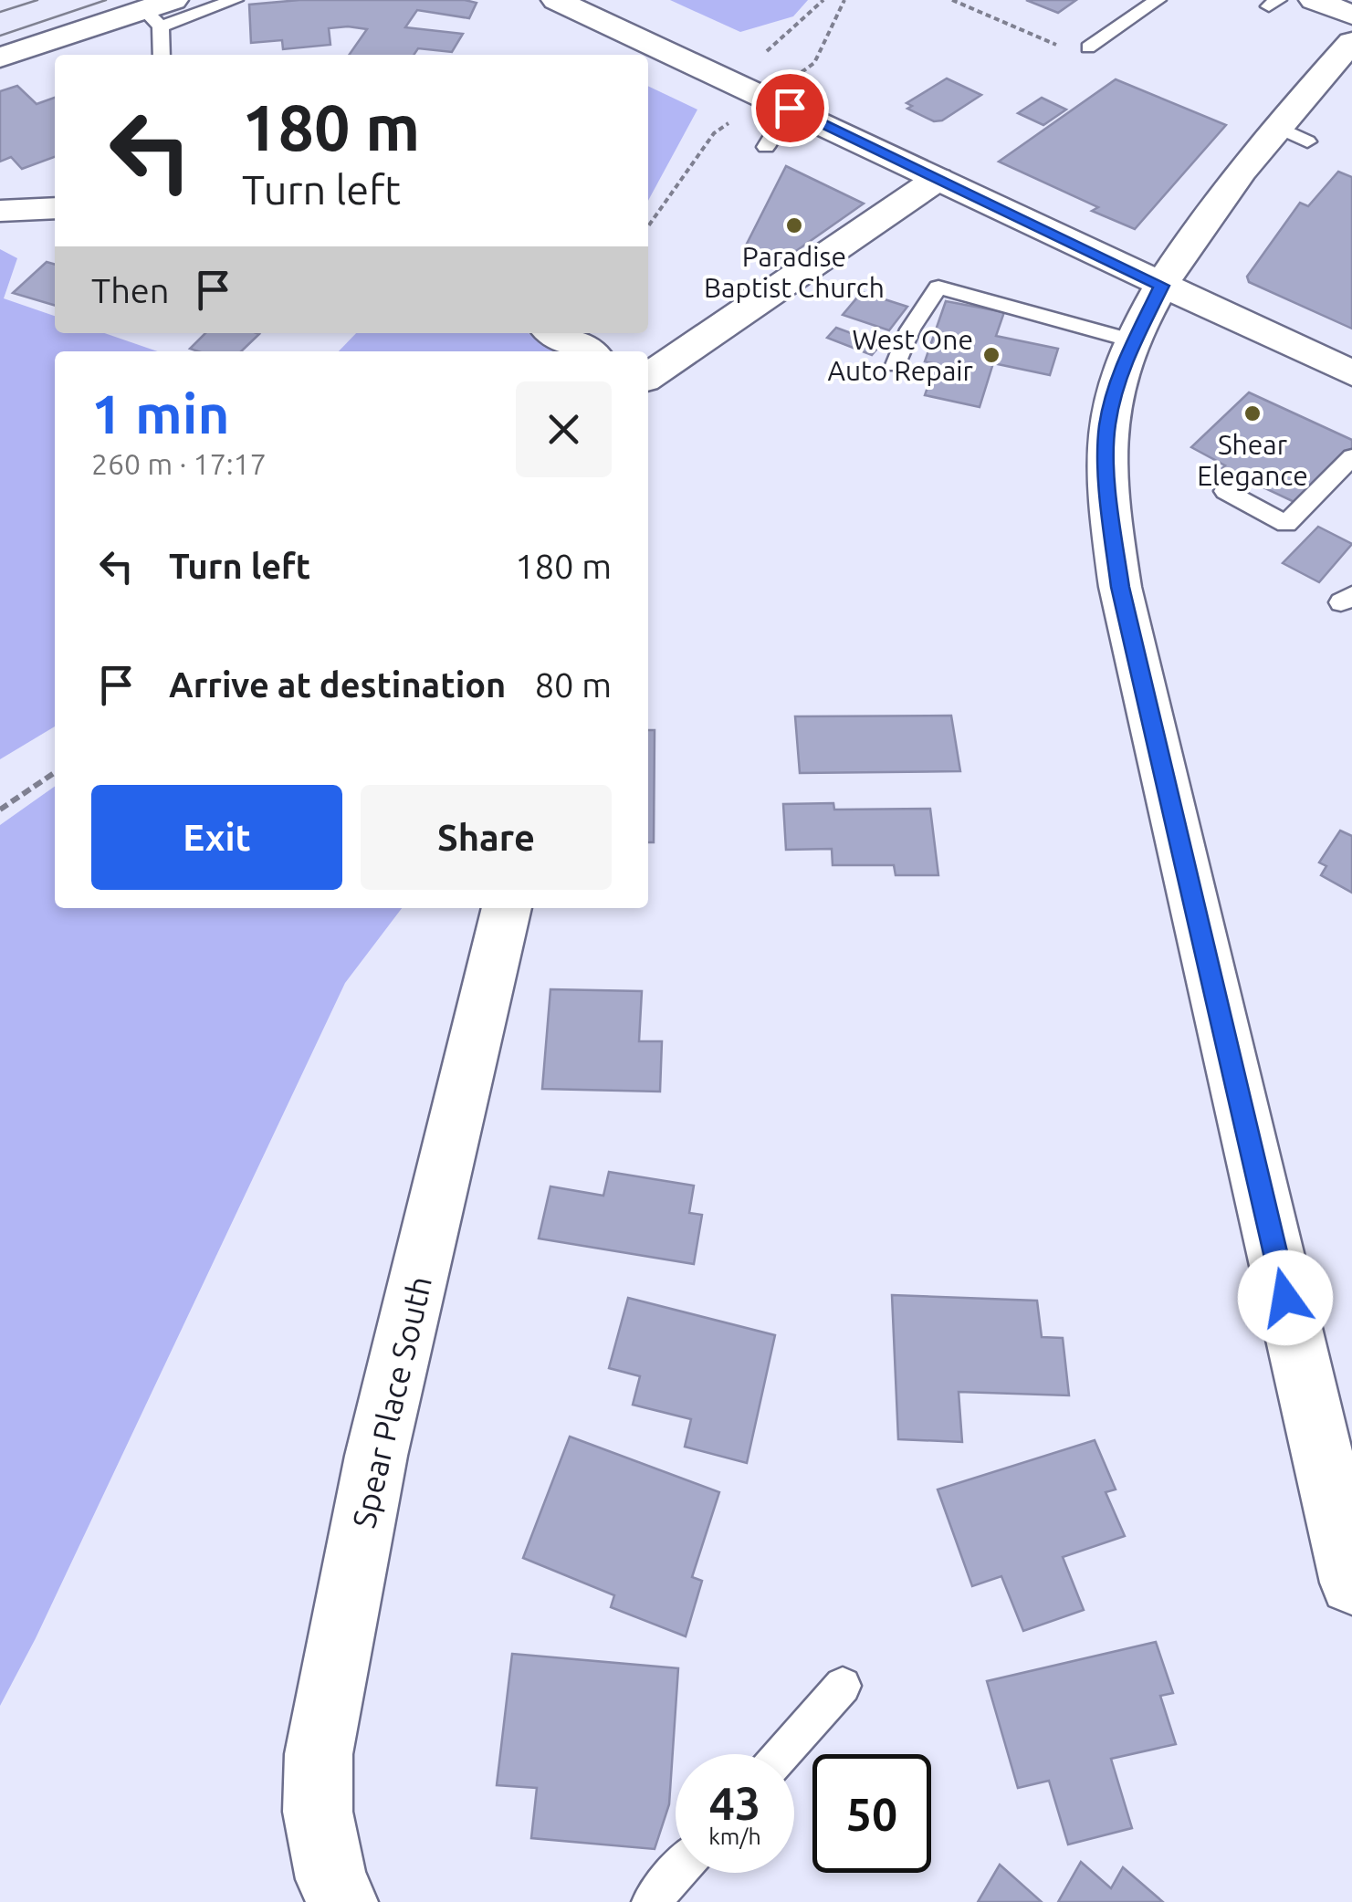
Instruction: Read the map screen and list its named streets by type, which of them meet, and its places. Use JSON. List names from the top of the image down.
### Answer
{
  "streets": {
    "main road": ["Spear Place South"]
  },
  "places": ["Paradise Baptist Church", "West One Auto Repair", "Shear Elegance"],
  "page": {
    "turn": ["180 m", "Turn left"],
    "then": "Then",
    "heading": ["1 min", "260 m · 17:17"],
    "list": [
      {
        "name": "Turn left",
        "value": "180 m"
      },
      {
        "name": "Arrive at destination",
        "value": "80 m"
      }
    ],
    "buttons": ["Exit", "Share"],
    "speed": "43 km/h",
    "limit": "50"
  }
}
